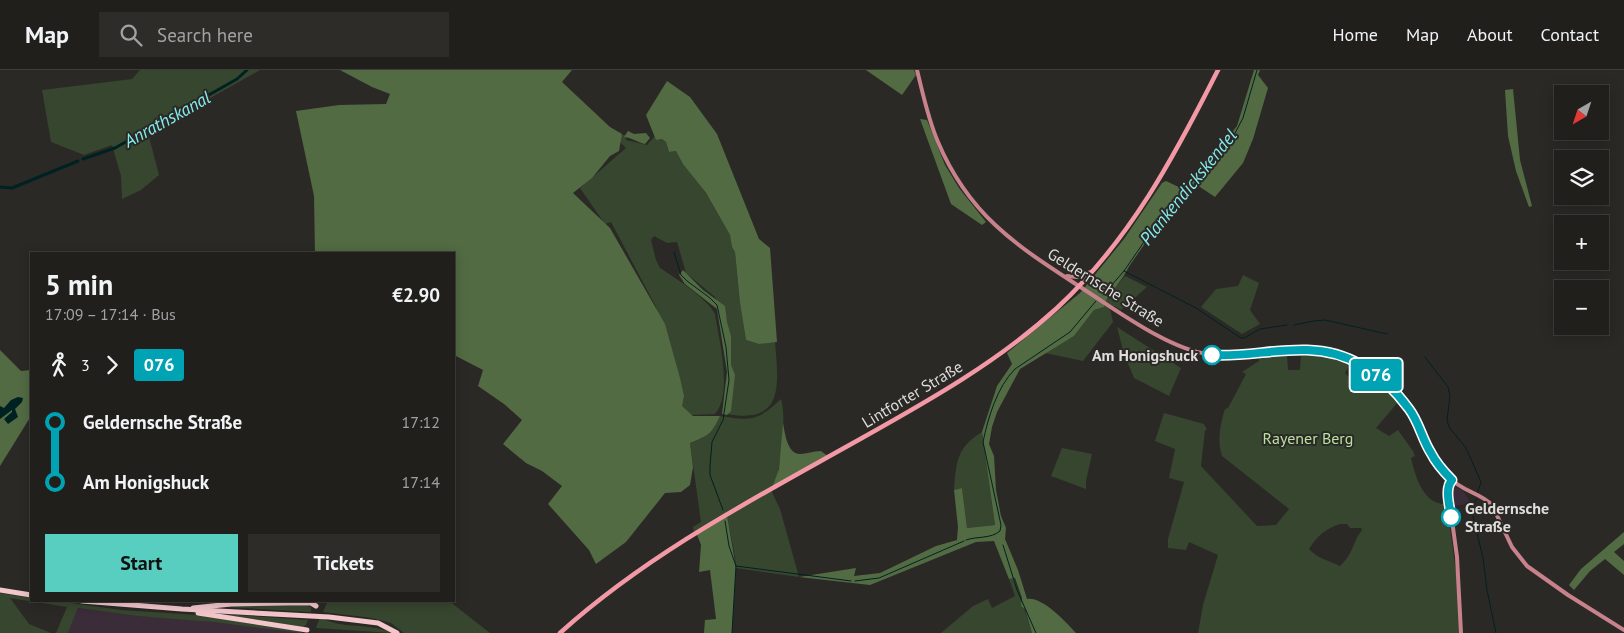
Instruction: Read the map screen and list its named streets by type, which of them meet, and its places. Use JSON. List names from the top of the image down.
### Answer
{
  "streets": {
    "main road": ["Geldernsche Straße", "Lintforter Straße"]
  },
  "crossings": [
    ["Geldernsche Straße", "Lintforter Straße"]
  ],
  "water": ["Anrathskanal", "Plankendickskendel"],
  "parks": ["Rayener Berg"],
  "places": ["Am Honigshuck", "Geldernsche Straße"],
  "lines": ["bus line 076"],
  "north": "bottom left",
  "page": {
    "header": "Map",
    "search": "Search here",
    "nav": [
      "Home",
      "Map",
      "About",
      "Contact"
    ],
    "on_map": "076",
    "map_buttons": ["+", "−"],
    "heading": ["5 min", "17:09 – 17:14 · Bus", "€2.90"],
    "legs": ["3", "076"],
    "list": [
      {
        "name": "Geldernsche Straße",
        "value": "17:12"
      },
      {
        "name": "Am Honigshuck",
        "value": "17:14"
      }
    ],
    "buttons": ["Start", "Tickets"]
  }
}
